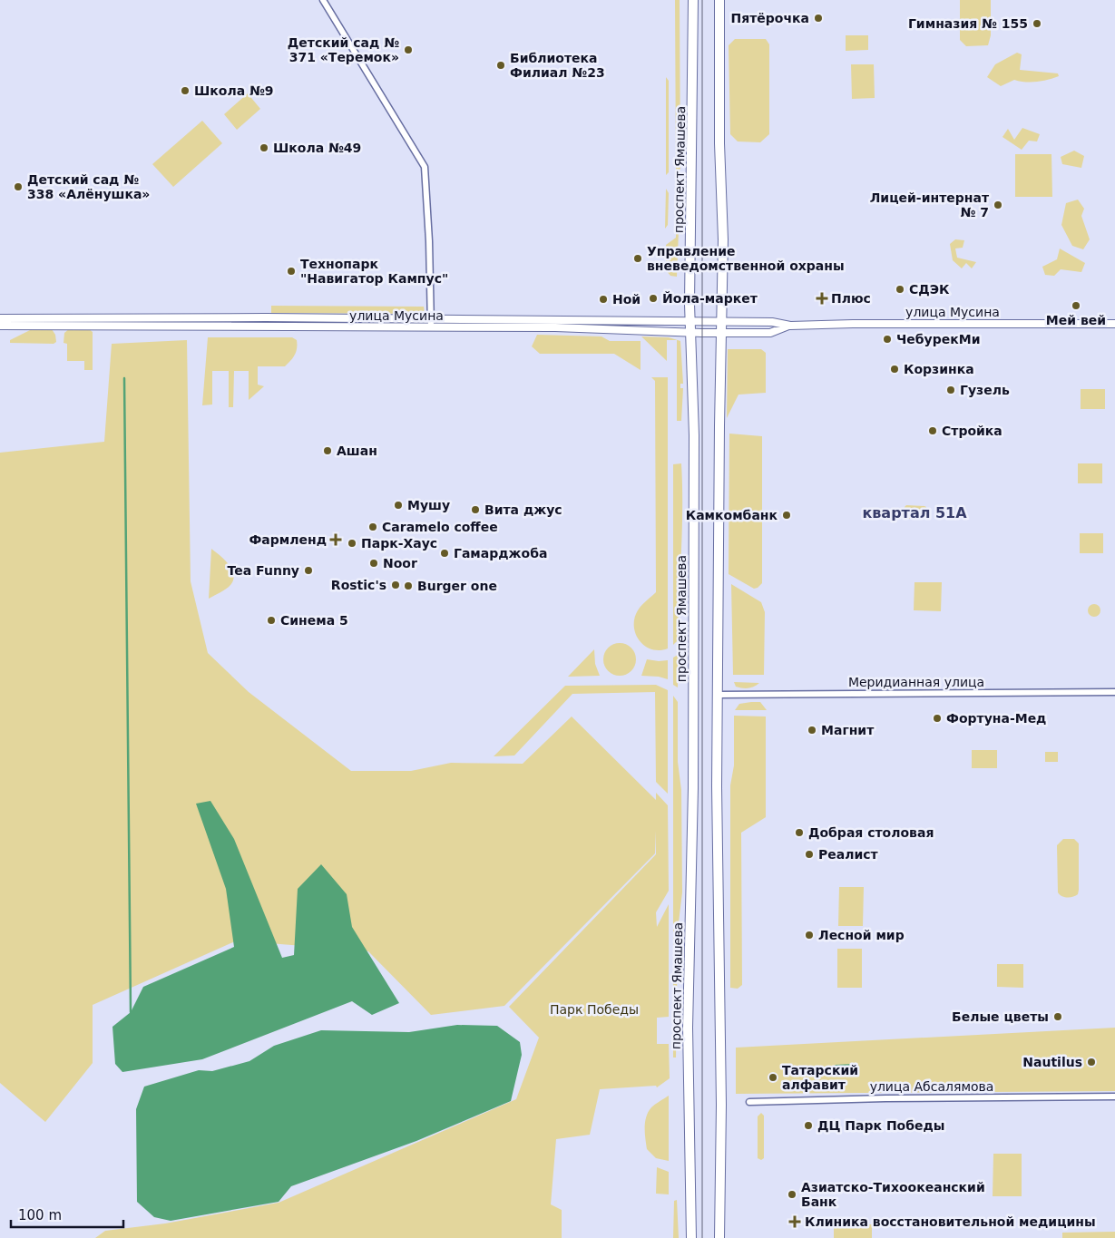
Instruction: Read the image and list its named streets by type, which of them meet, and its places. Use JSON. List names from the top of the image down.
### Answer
{
  "streets": {
    "main road": ["проспект Ямашева"],
    "street": ["улица Мусина", "Меридианная улица", "улица Абсалямова"]
  },
  "crossings": [
    ["проспект Ямашева", "улица Мусина"]
  ],
  "districts": ["квартал 51А"],
  "parks": ["Парк Победы"],
  "places": {
    "other": [
      "Пятёрочка",
      "Гимназия № 155",
      "Детский сад № 371 «Теремок»",
      "Библиотека Филиал №23",
      "Школа №9",
      "Школа №49",
      "Детский сад № 338 «Алёнушка»",
      "Лицей-интернат № 7",
      "Управление вневедомственной охраны",
      "Технопарк \"Навигатор Кампус\"",
      "СДЭК",
      "Йола-маркет",
      "Ной",
      "Мей вей",
      "ЧебурекМи",
      "Корзинка",
      "Гузель",
      "Стройка",
      "Ашан",
      "Мушу",
      "Вита джус",
      "Камкомбанк",
      "Caramelo coffee",
      "Парк-Хаус",
      "Гамарджоба",
      "Noor",
      "Tea Funny",
      "Rostiс's",
      "Burger one",
      "Синема 5",
      "Фортуна-Мед",
      "Магнит",
      "Добрая столовая",
      "Реалист",
      "Лесной мир",
      "Белые цветы",
      "Nautilus",
      "Татарский алфавит",
      "ДЦ Парк Победы",
      "Азиатско-Тихоокеанский Банк"
    ],
    "health": ["Плюс", "Фармленд", "Клиника восстановительной медицины"]
  },
  "scale_bar": "100 m"
}
